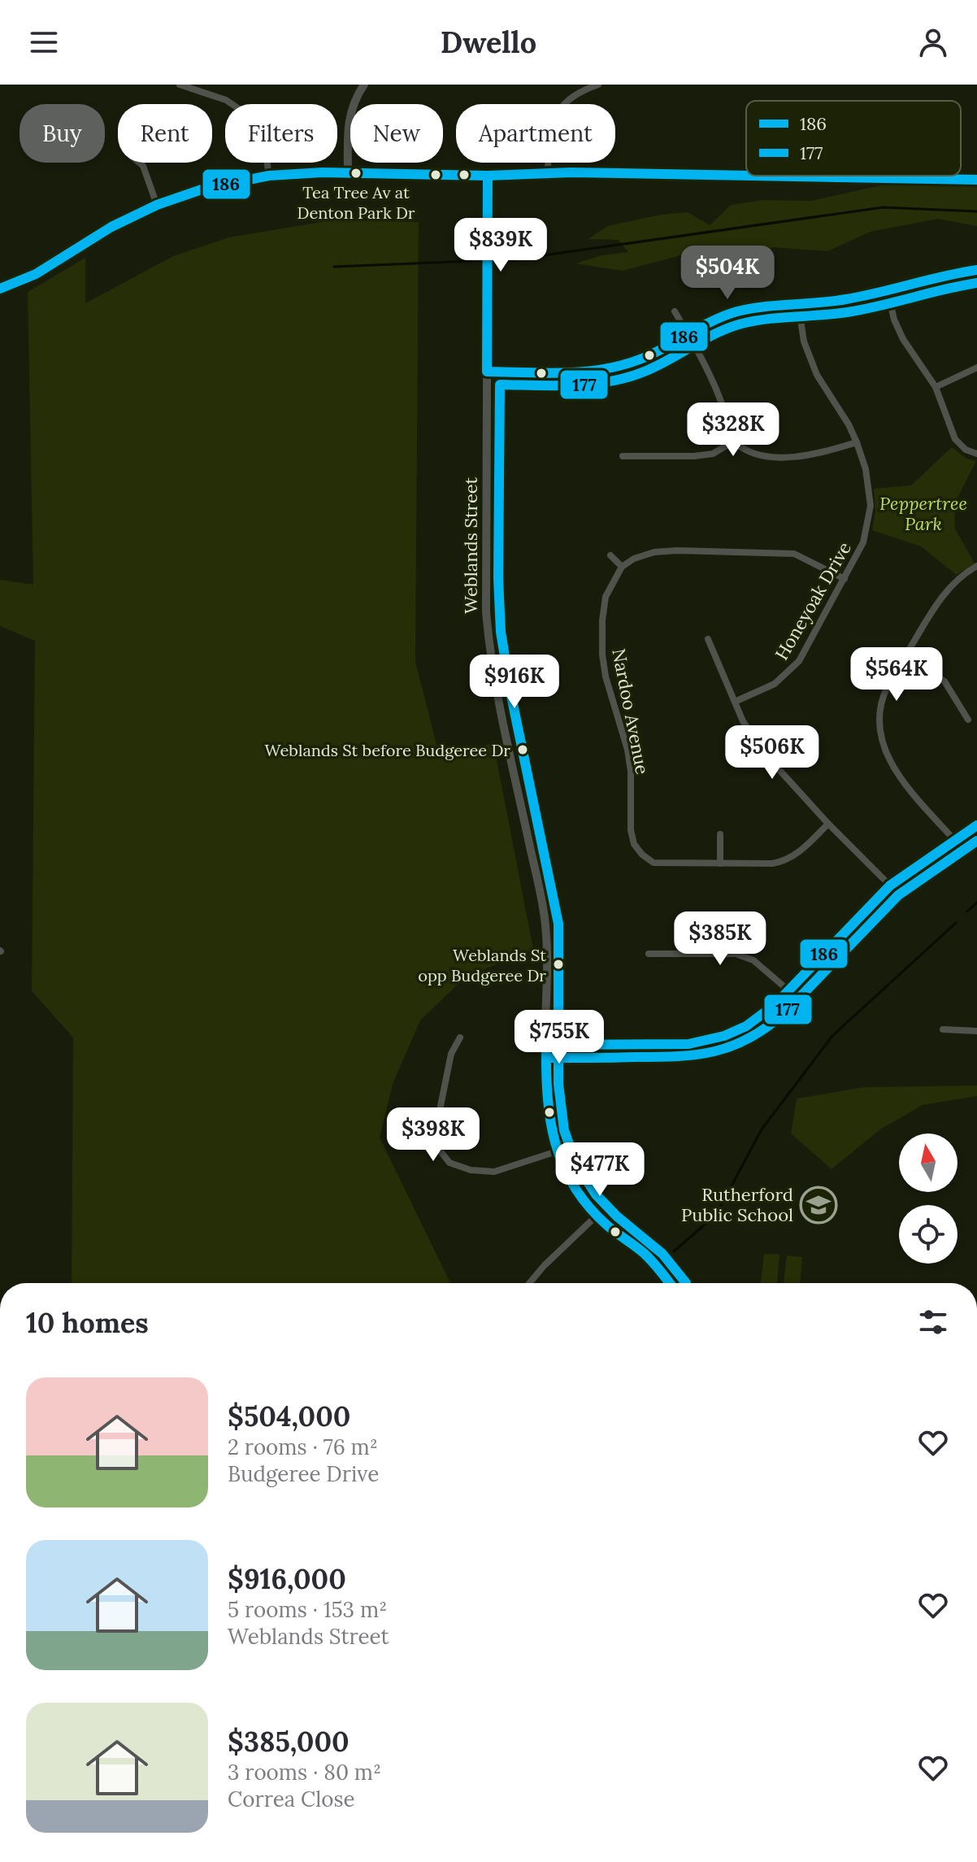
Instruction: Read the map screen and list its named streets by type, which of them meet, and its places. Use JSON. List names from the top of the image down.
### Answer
{
  "streets": {
    "street": ["Weblands Street", "Honeyoak Drive", "Nardoo Avenue"]
  },
  "parks": ["Peppertree Park"],
  "places": {
    "other": ["Tea Tree Av at Denton Park Dr", "Weblands St before Budgeree Dr", "Weblands St opp Budgeree Dr"],
    "school or university": ["Rutherford Public School"]
  },
  "lines": ["transit line 186", "transit line 177"],
  "legend": ["186", "177"],
  "north": "top",
  "page": {
    "header": "Dwello",
    "chip": [
      "Buy",
      "Rent",
      "Filters",
      "New",
      "Apartment"
    ],
    "price": [
      "$839K",
      "$504K",
      "$328K",
      "$564K",
      "$916K",
      "$506K",
      "$385K",
      "$755K",
      "$398K",
      "$477K"
    ],
    "heading": "10 homes",
    "list": [
      {
        "name": "$504,000",
        "note": "2 rooms · 76 m² · Budgeree Drive"
      },
      {
        "name": "$916,000",
        "note": "5 rooms · 153 m² · Weblands Street"
      },
      {
        "name": "$385,000",
        "note": "3 rooms · 80 m² · Correa Close"
      }
    ]
  }
}
